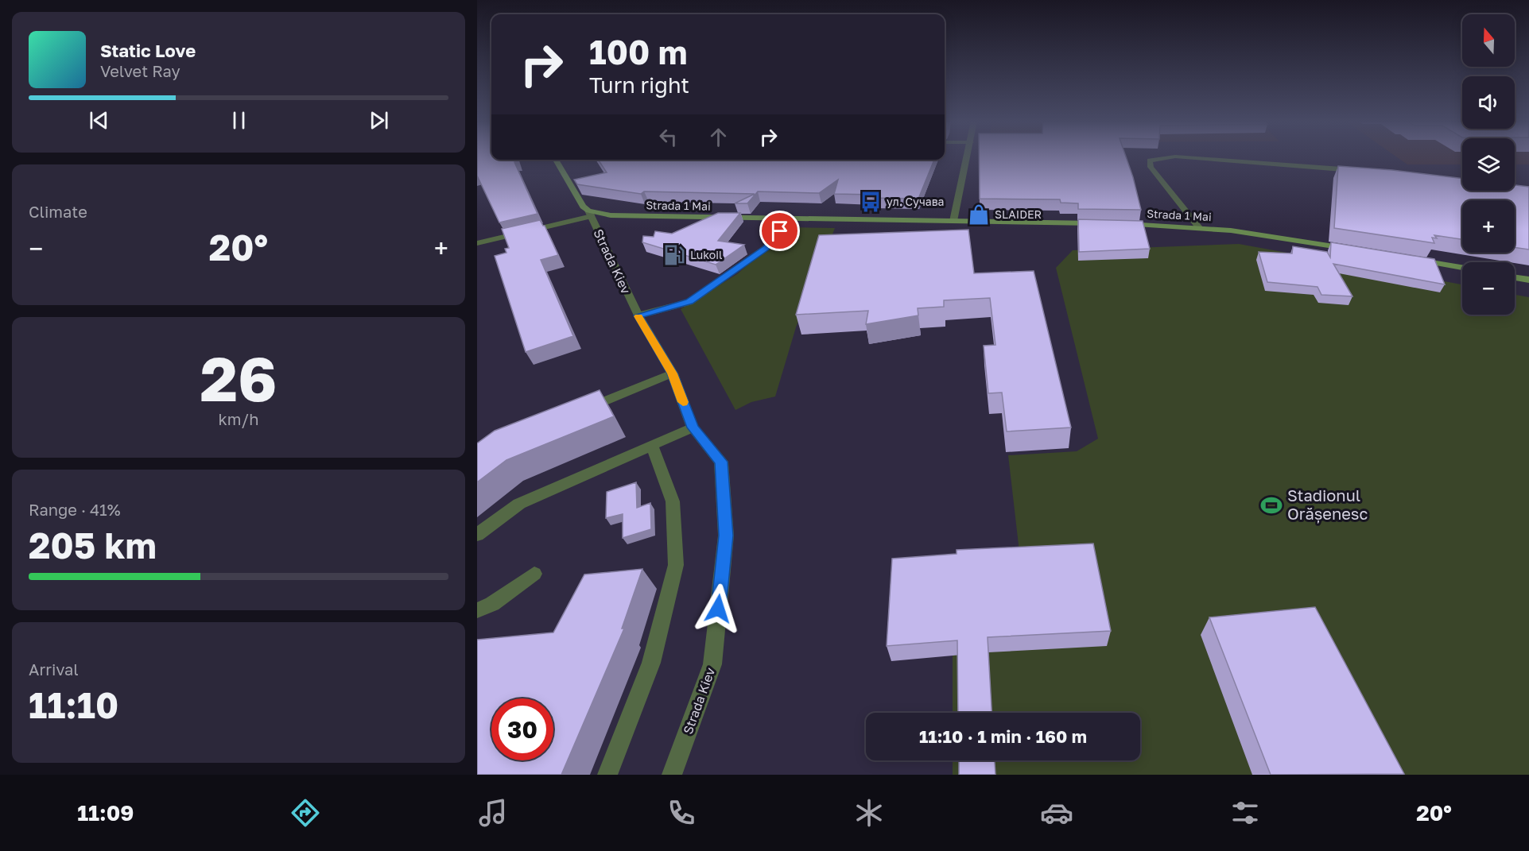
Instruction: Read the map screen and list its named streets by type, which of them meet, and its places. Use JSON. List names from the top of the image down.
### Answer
{
  "streets": {
    "main road": ["Strada 1 Mai", "Strada Kiev"]
  },
  "crossings": [
    ["Strada 1 Mai", "Strada Kiev"]
  ],
  "places": {
    "bus stop": ["ул. Сучава"],
    "shop": ["SLAIDER"],
    "fuel station": ["Lukoil"],
    "sports": ["Stadionul Orășenesc"]
  },
  "north": "top",
  "page": {
    "map_buttons": ["+", "−"],
    "turn": ["100 m", "Turn right"],
    "song": ["Static Love", "Velvet Ray"],
    "tile": [
      "Climate",
      ["26", "km/h"],
      ["Range · 41%", "205 km"],
      ["Arrival", "11:10"]
    ],
    "heat": ["−", "20°", "+"],
    "limit": "30",
    "trip": "11:10 · 1 min · 160 m",
    "tabs": ["11:09", "20°"]
  }
}
